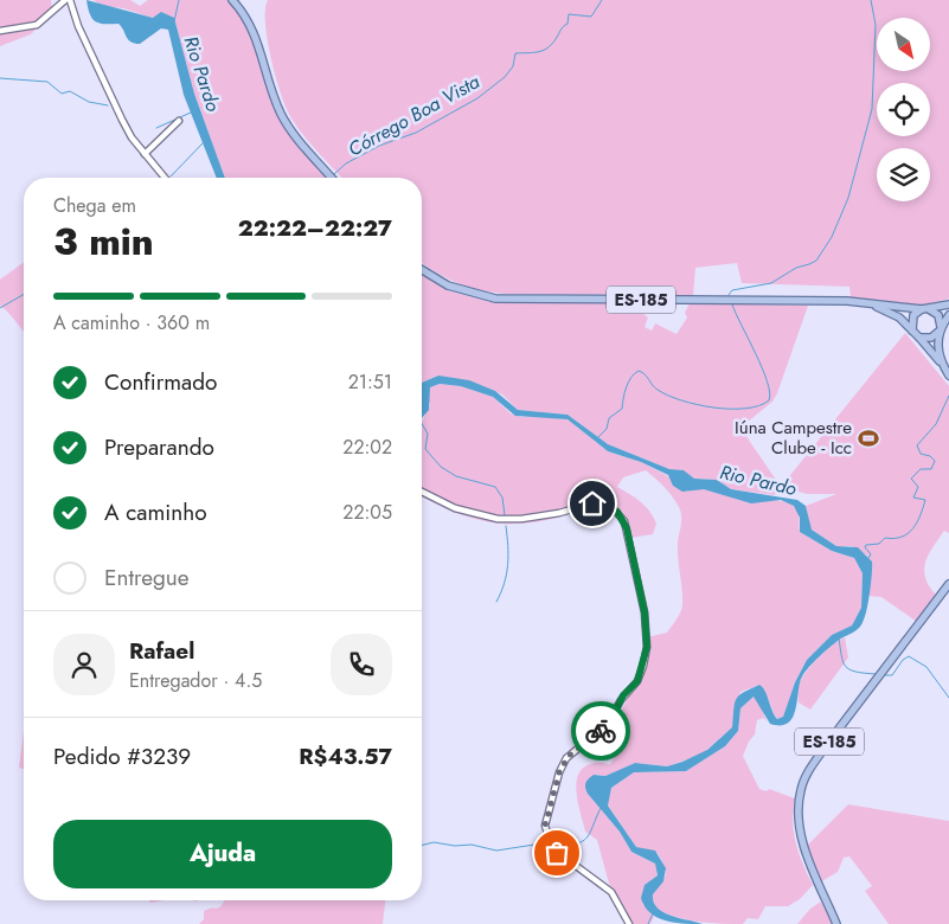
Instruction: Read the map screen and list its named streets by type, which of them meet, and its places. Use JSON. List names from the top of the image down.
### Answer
{
  "streets": {
    "main road": ["ES-185"]
  },
  "water": ["Rio Pardo", "Córrego Boa Vista"],
  "places": {
    "sports": ["Iúna Campestre Clube - Icc"]
  },
  "north": "bottom right",
  "page": {
    "heading": ["3 min", "Chega em", "22:22–22:27"],
    "panel": [
      "Rafael",
      "Entregador · 4.5",
      "Pedido #3239",
      "R$43.57"
    ],
    "bar": "A caminho · 360 m",
    "list": [
      ["Confirmado", "21:51"],
      ["Preparando", "22:02"],
      ["A caminho", "22:05"],
      "Entregue"
    ],
    "buttons": "Ajuda"
  }
}
